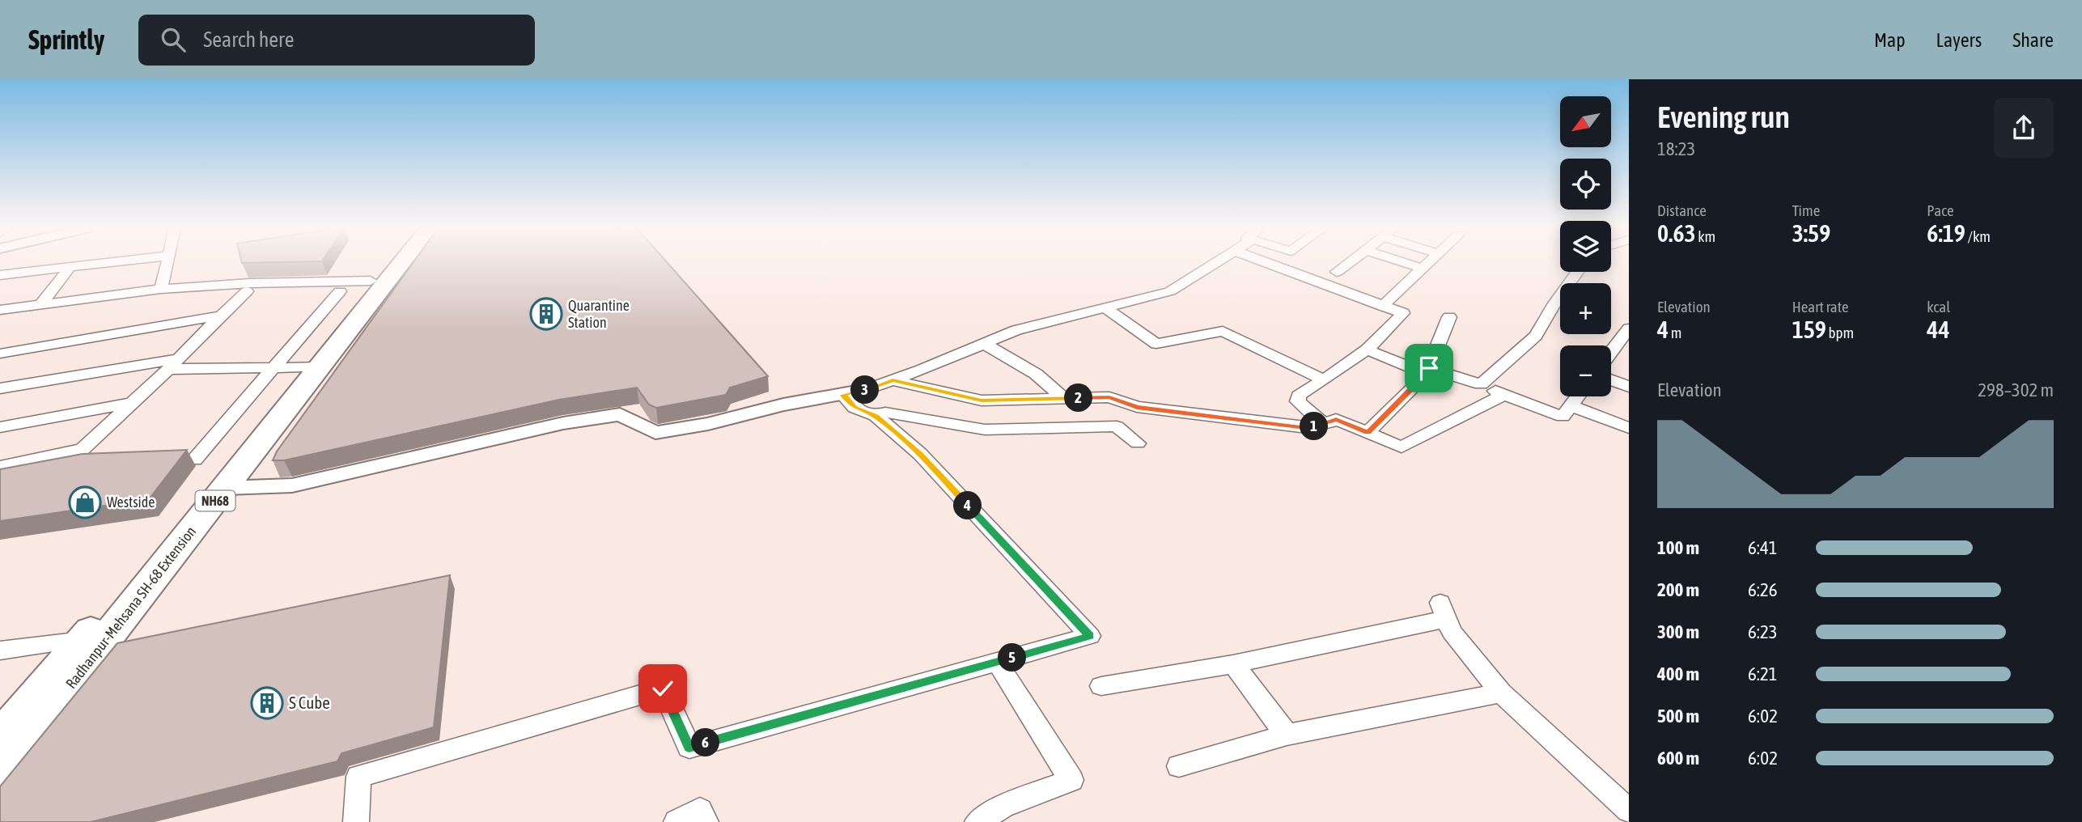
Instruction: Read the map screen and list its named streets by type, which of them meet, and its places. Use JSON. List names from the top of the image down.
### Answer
{
  "streets": {
    "highway": ["NH68", "Radhanpur-Mehsana SH-68 Extension"]
  },
  "crossings": [
    ["NH68", "Radhanpur-Mehsana SH-68 Extension"]
  ],
  "places": {
    "building": ["Quarantine Station", "S Cube"],
    "shop": ["Westside"]
  },
  "north": "bottom left",
  "page": {
    "header": "Sprintly",
    "search": "Search here",
    "nav": ["Map", "Layers", "Share"],
    "heading": ["Evening run", "18:23"],
    "map_buttons": ["+", "−"],
    "stats": [
      ["Distance", "0.63 km"],
      ["Time", "3:59"],
      ["Pace", "6:19 /km"],
      ["Elevation", "4 m"],
      ["Heart rate", "159 bpm"],
      ["kcal", "44"]
    ],
    "chart": ["Elevation", "298–302 m"],
    "pins": [
      "3",
      "2",
      "1",
      "4",
      "5",
      "6"
    ],
    "list": [
      {
        "name": "100 m",
        "note": "6:41"
      },
      {
        "name": "200 m",
        "note": "6:26"
      },
      {
        "name": "300 m",
        "note": "6:23"
      },
      {
        "name": "400 m",
        "note": "6:21"
      },
      {
        "name": "500 m",
        "note": "6:02"
      },
      {
        "name": "600 m",
        "note": "6:02"
      }
    ]
  }
}
